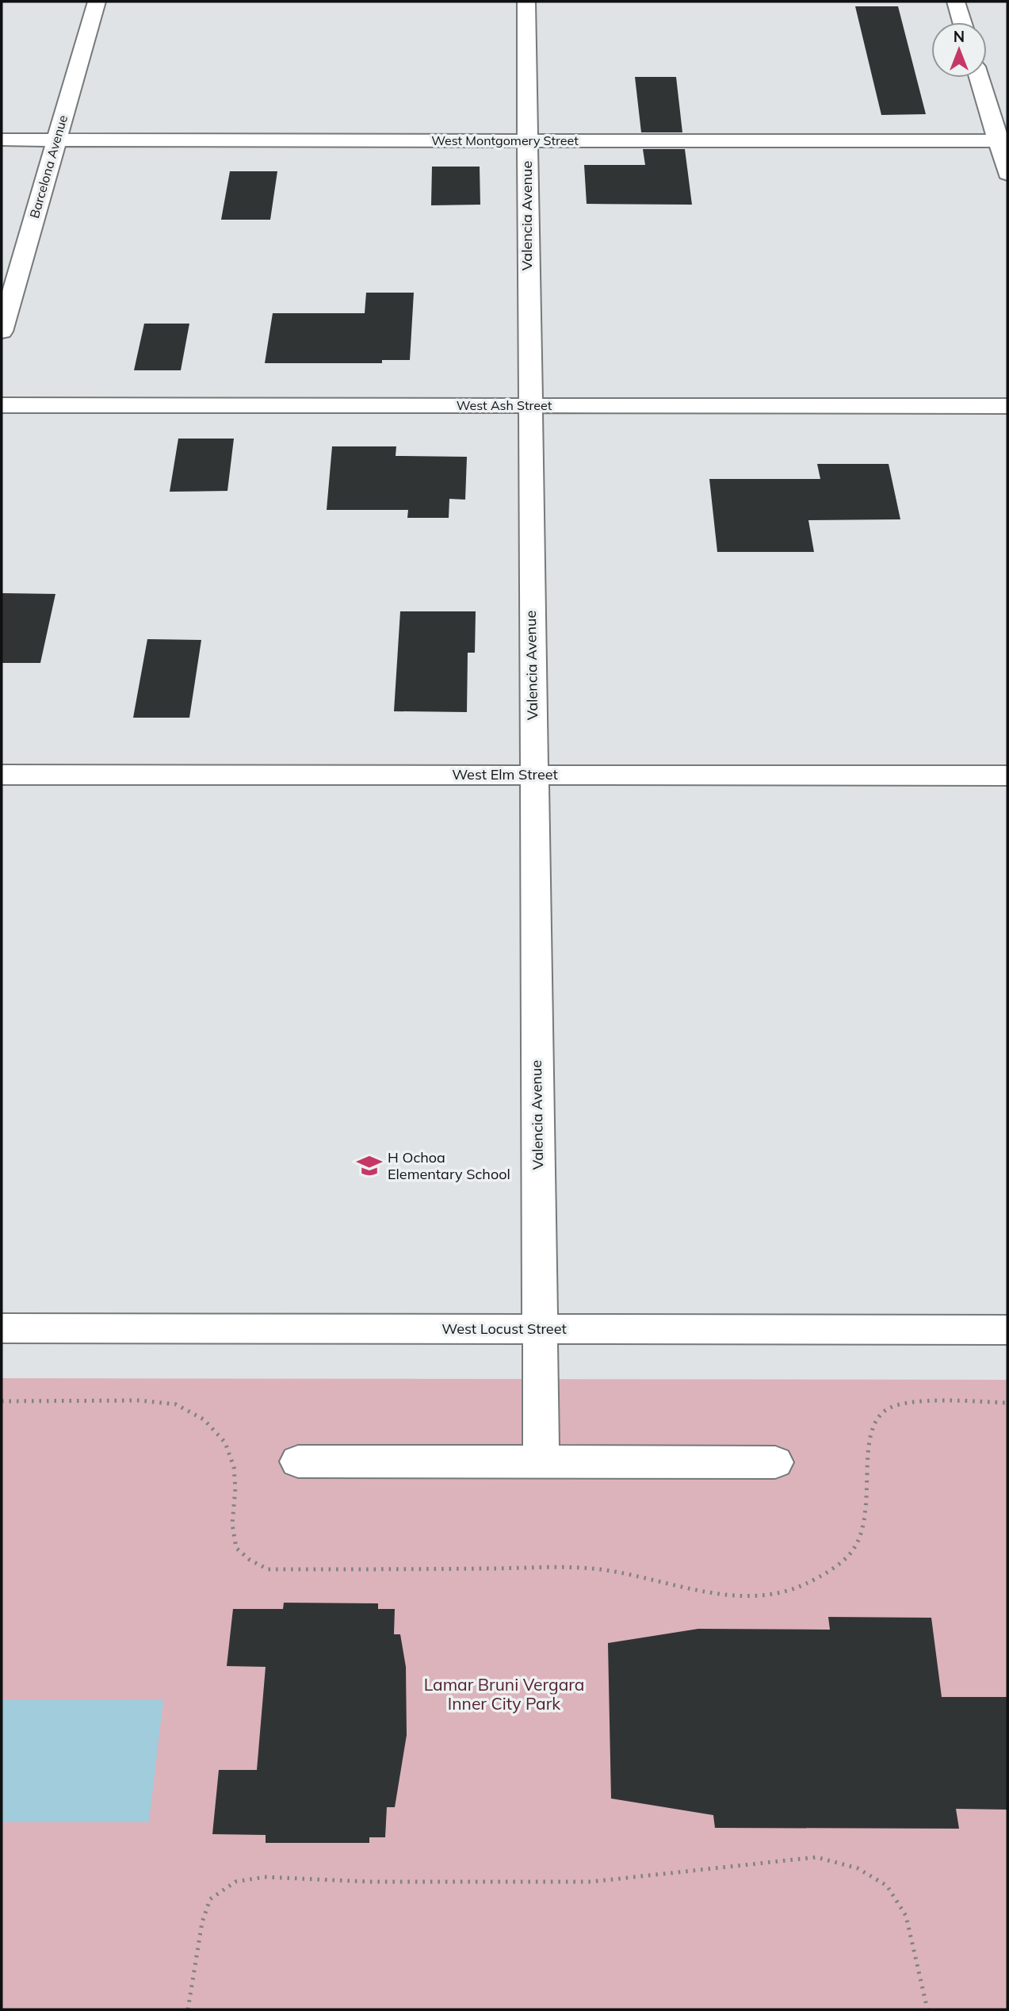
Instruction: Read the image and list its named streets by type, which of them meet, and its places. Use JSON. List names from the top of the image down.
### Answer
{
  "streets": {
    "street": [
      "West Montgomery Street",
      "Barcelona Avenue",
      "Valencia Avenue",
      "West Ash Street",
      "West Elm Street",
      "West Locust Street"
    ]
  },
  "crossings": [
    ["West Montgomery Street", "Barcelona Avenue"],
    ["West Montgomery Street", "Valencia Avenue"],
    ["Valencia Avenue", "West Ash Street"],
    ["Valencia Avenue", "West Elm Street"],
    ["Valencia Avenue", "West Locust Street"]
  ],
  "parks": ["Lamar Bruni Vergara Inner City Park"],
  "places": {
    "school or university": ["H Ochoa Elementary School"]
  },
  "north": "top"
}
